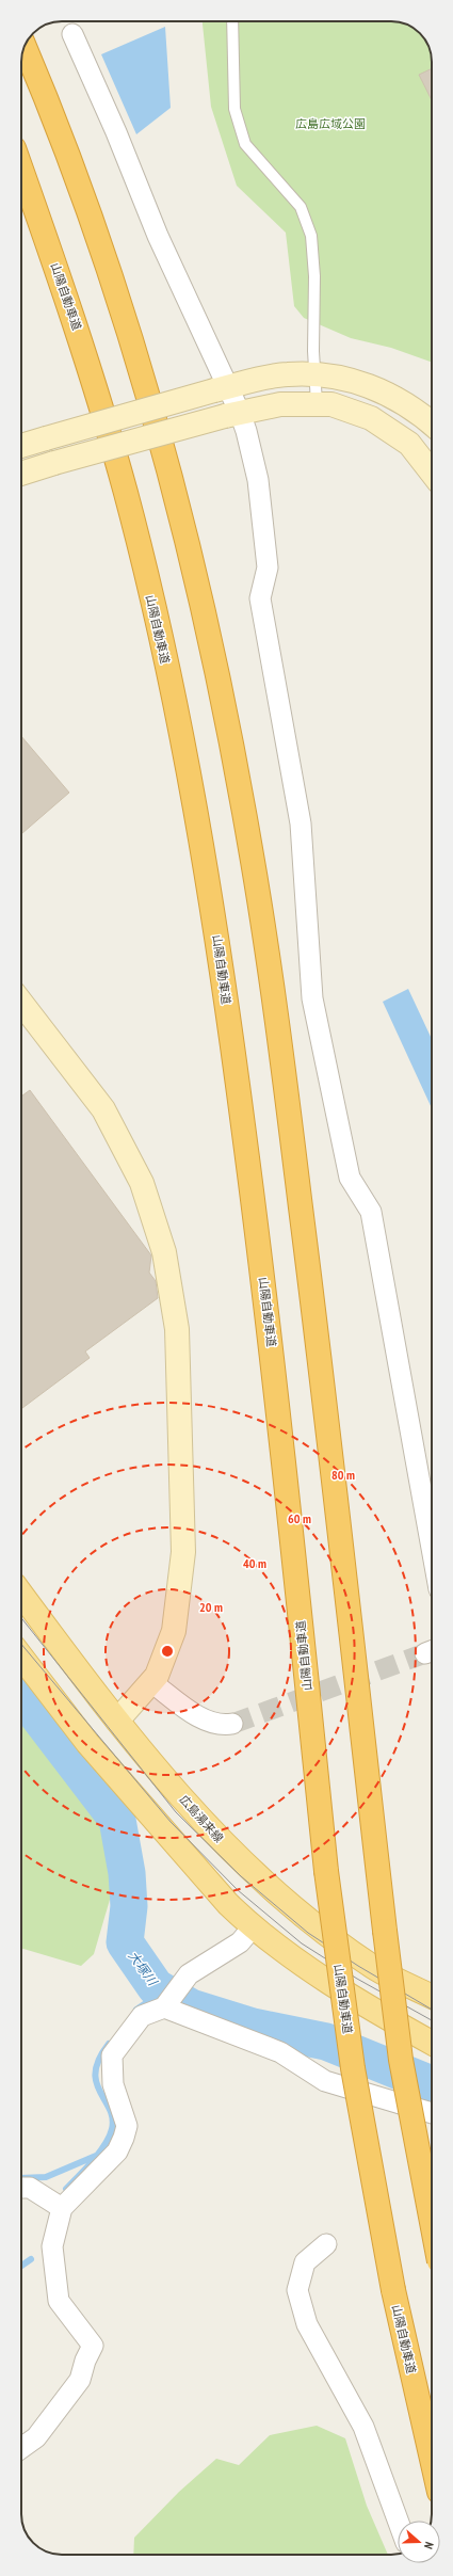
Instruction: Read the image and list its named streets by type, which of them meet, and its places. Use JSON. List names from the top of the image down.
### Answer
{
  "streets": {
    "highway": ["山陽自動車道"],
    "main road": ["広島湯来線"]
  },
  "water": ["大塚川"],
  "parks": ["広島広域公園"],
  "north": "right",
  "rings": [
    "80 m",
    "60 m",
    "40 m",
    "20 m"
  ]
}
